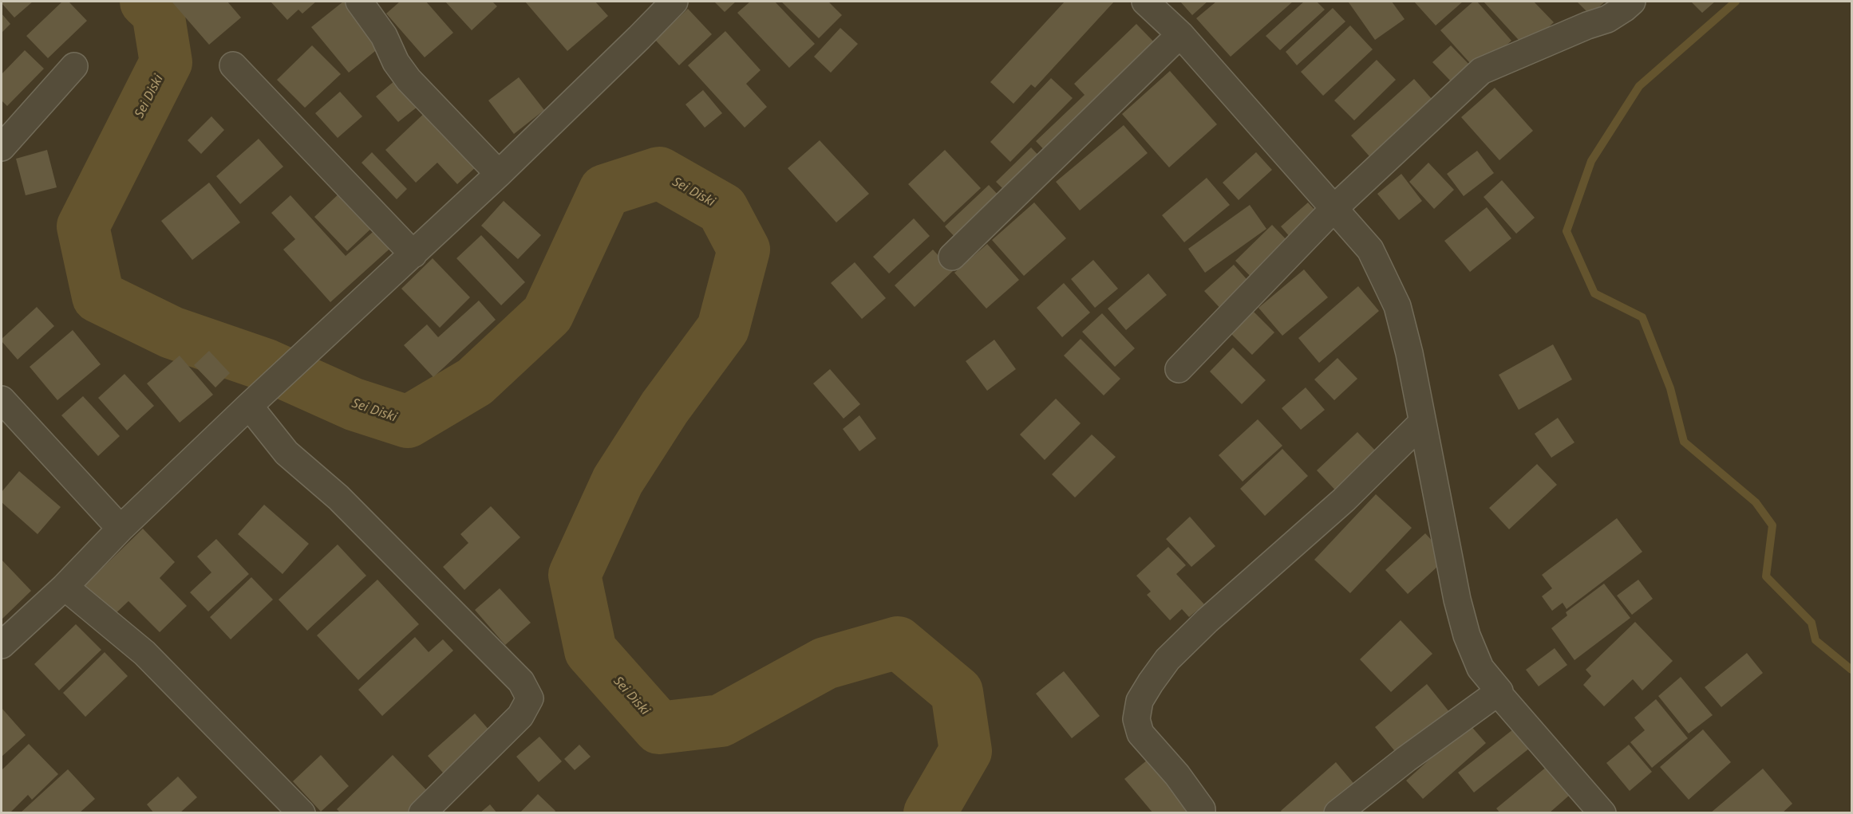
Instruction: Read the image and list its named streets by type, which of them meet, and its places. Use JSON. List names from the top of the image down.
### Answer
{
  "water": ["Sei Diski"]
}
